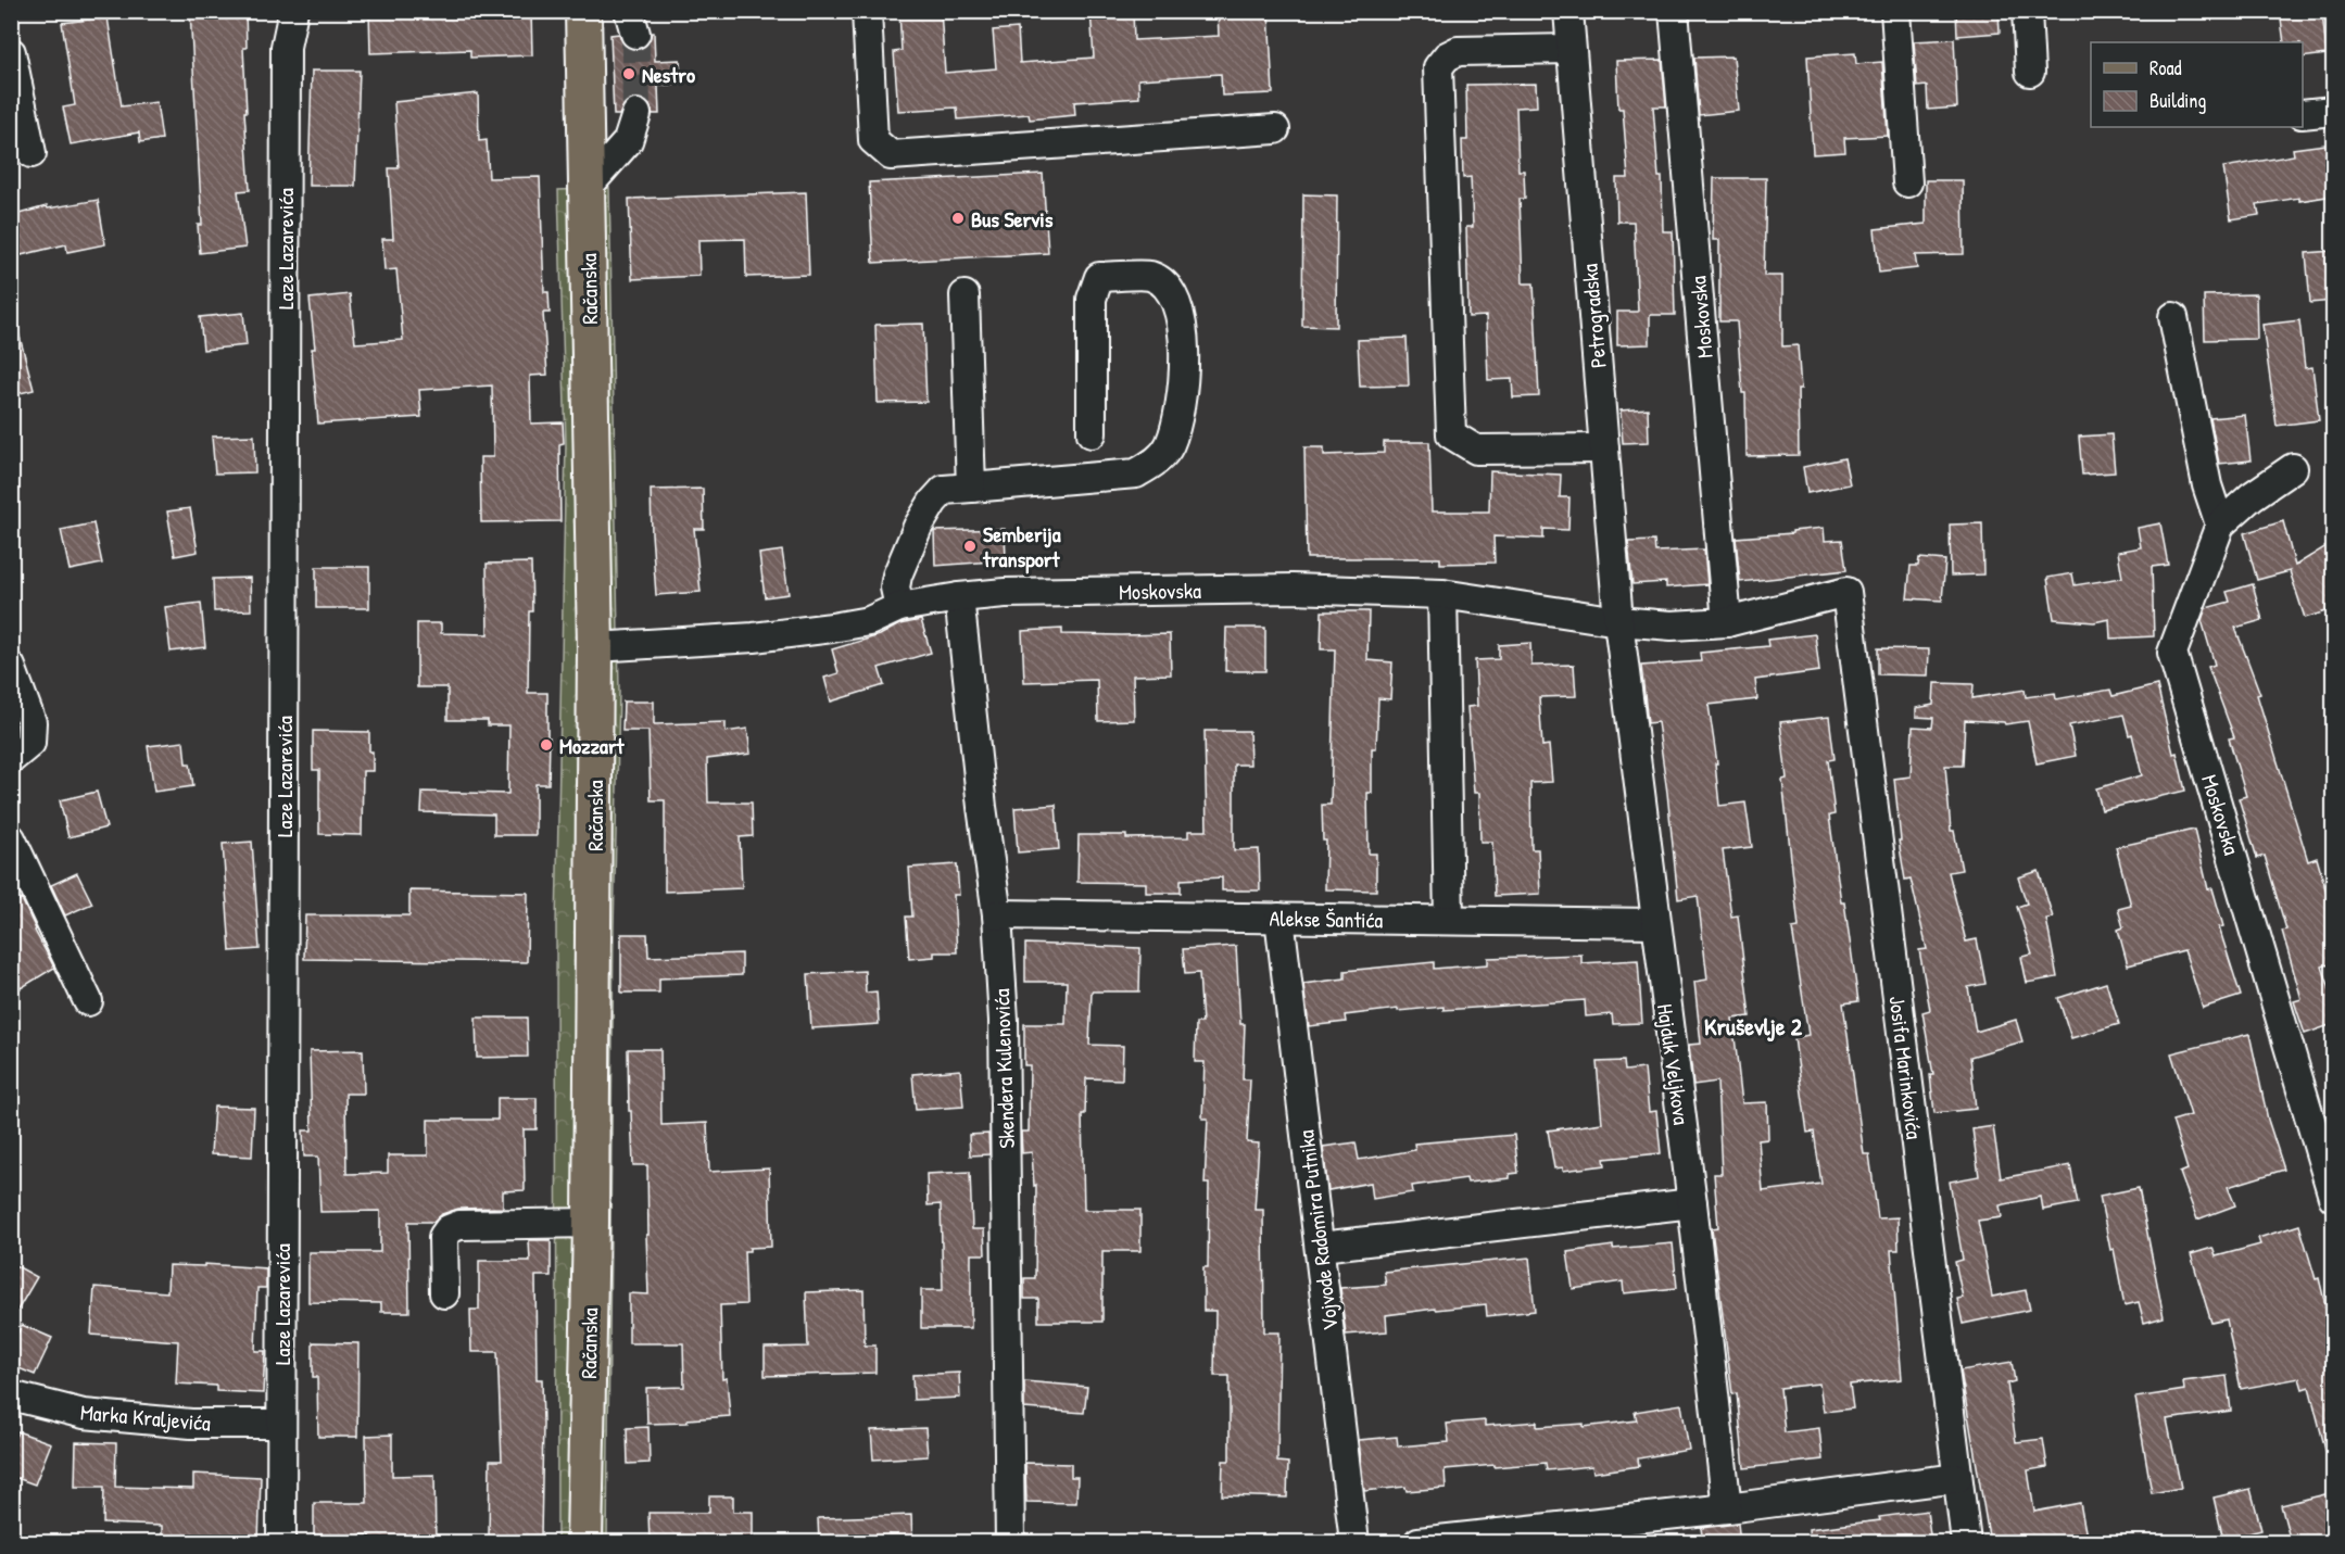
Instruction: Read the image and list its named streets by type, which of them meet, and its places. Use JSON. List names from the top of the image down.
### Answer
{
  "streets": {
    "main road": ["Račanska"],
    "street": [
      "Laze Lazarevića",
      "Petrogradska",
      "Moskovska",
      "Alekse Šantića",
      "Hajduk Veljkova",
      "Josifa Marinkovića",
      "Skendera Kulenovića",
      "Vojvode Radomira Putnika",
      "Marka Kraljevića"
    ]
  },
  "crossings": [
    ["Laze Lazarevića", "Marka Kraljevića"],
    ["Račanska", "Moskovska"],
    ["Petrogradska", "Moskovska"],
    ["Petrogradska", "Hajduk Veljkova"],
    ["Moskovska", "Hajduk Veljkova"],
    ["Moskovska", "Josifa Marinkovića"],
    ["Moskovska", "Skendera Kulenovića"],
    ["Alekse Šantića", "Hajduk Veljkova"],
    ["Alekse Šantića", "Skendera Kulenovića"],
    ["Alekse Šantića", "Vojvode Radomira Putnika"]
  ],
  "districts": ["Kruševlje 2"],
  "places": [
    "Nestro",
    "Bus Servis",
    "Semberija transport",
    "Mozzart"
  ],
  "legend": ["Road", "Building"]
}
